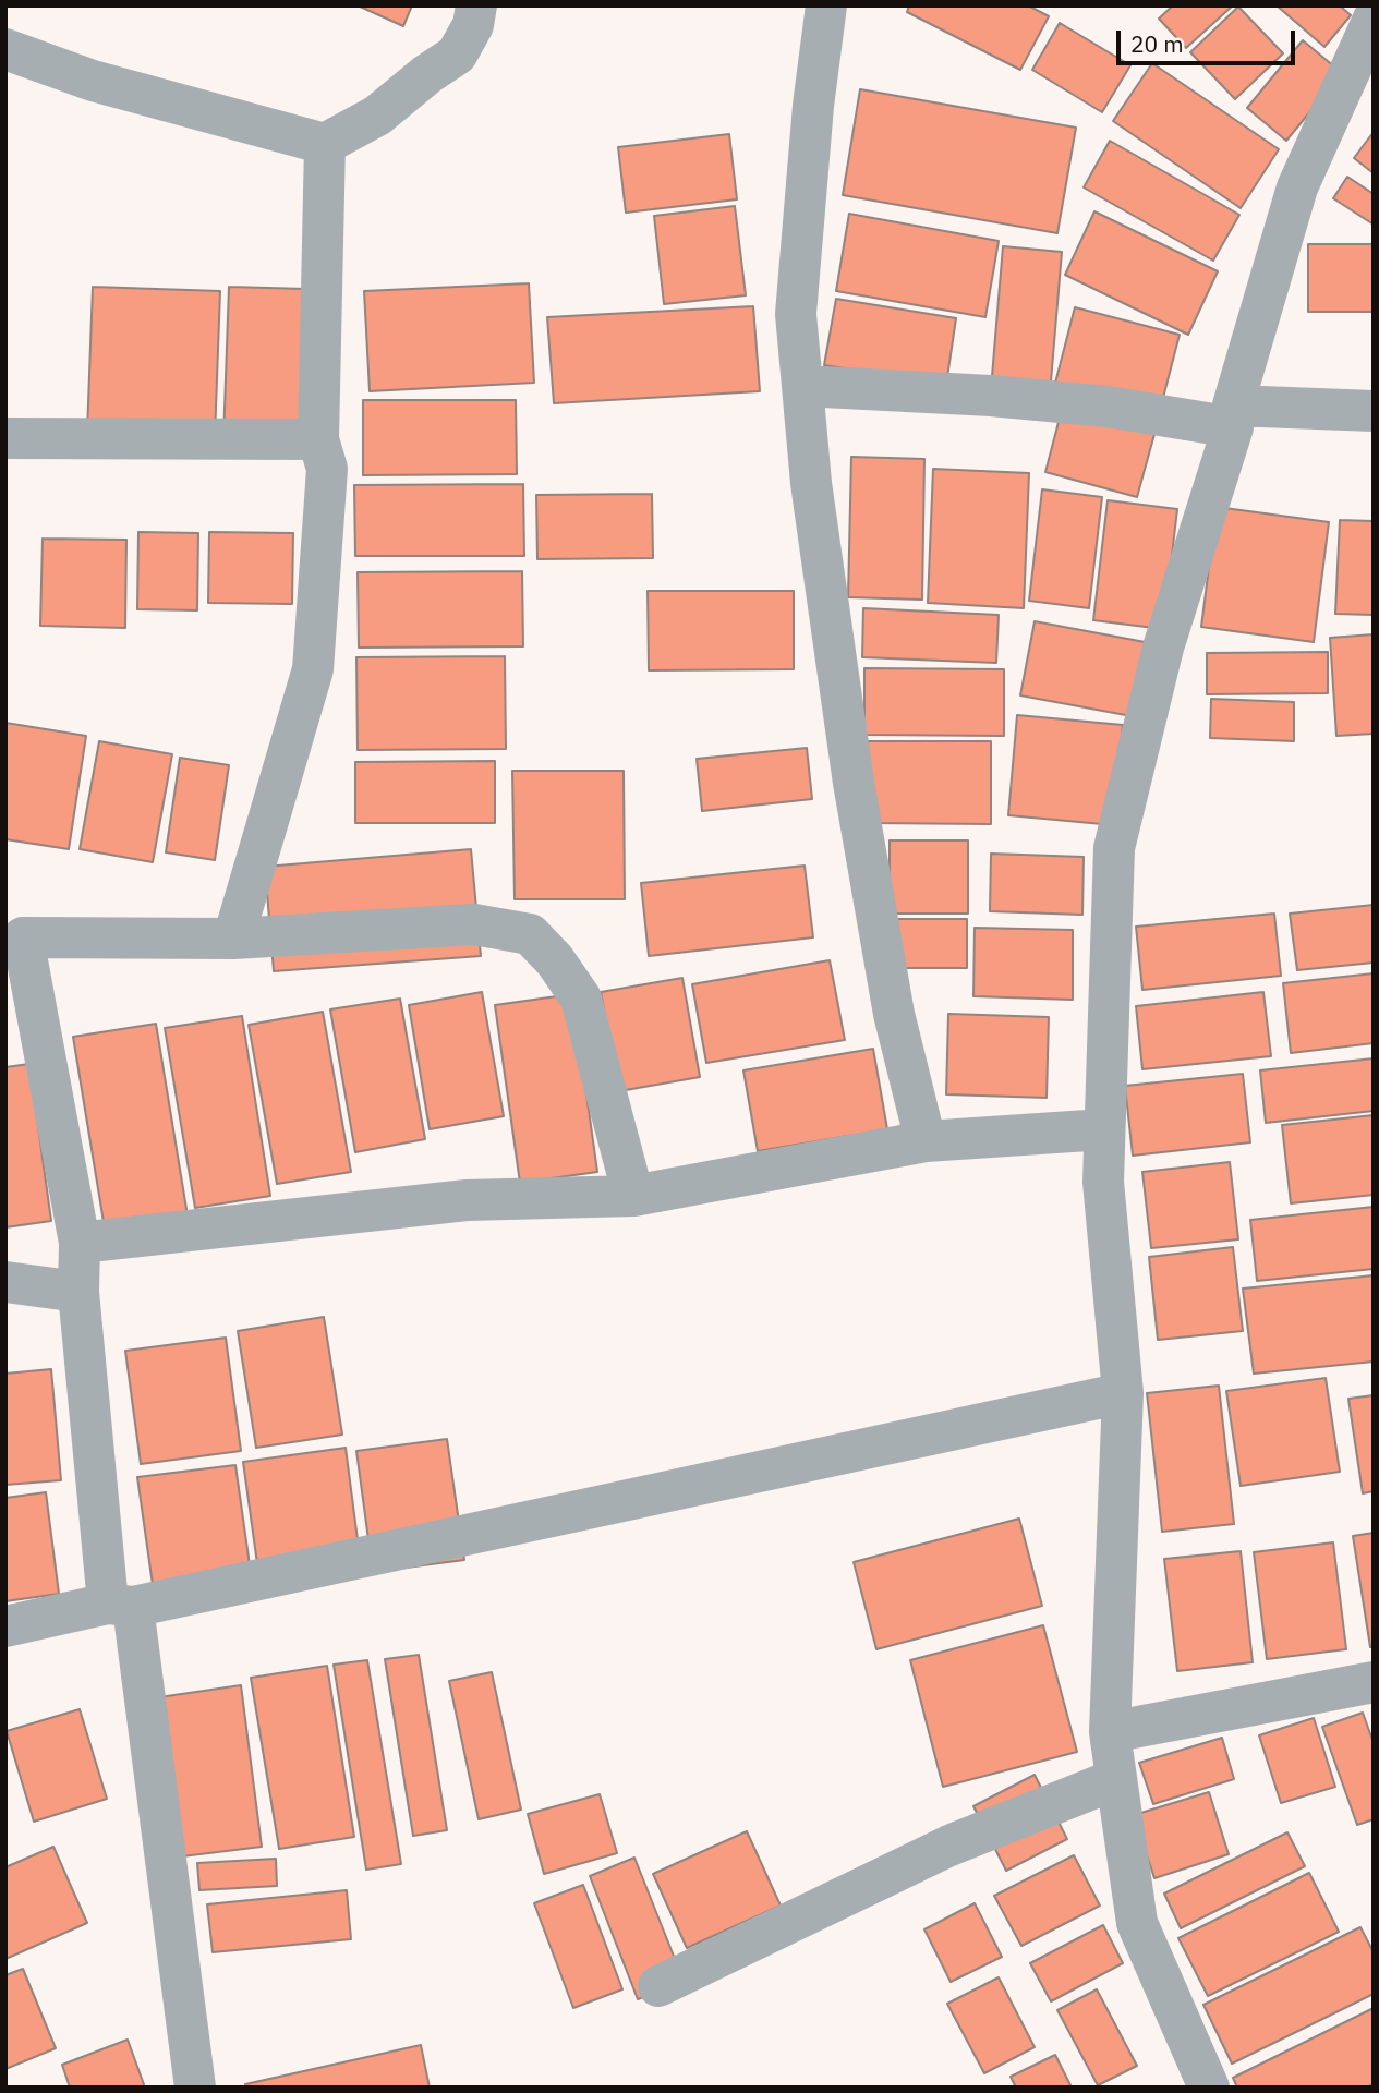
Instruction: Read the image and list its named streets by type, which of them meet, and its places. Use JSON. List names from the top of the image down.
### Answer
{
  "scale_bar": "20 m"
}
